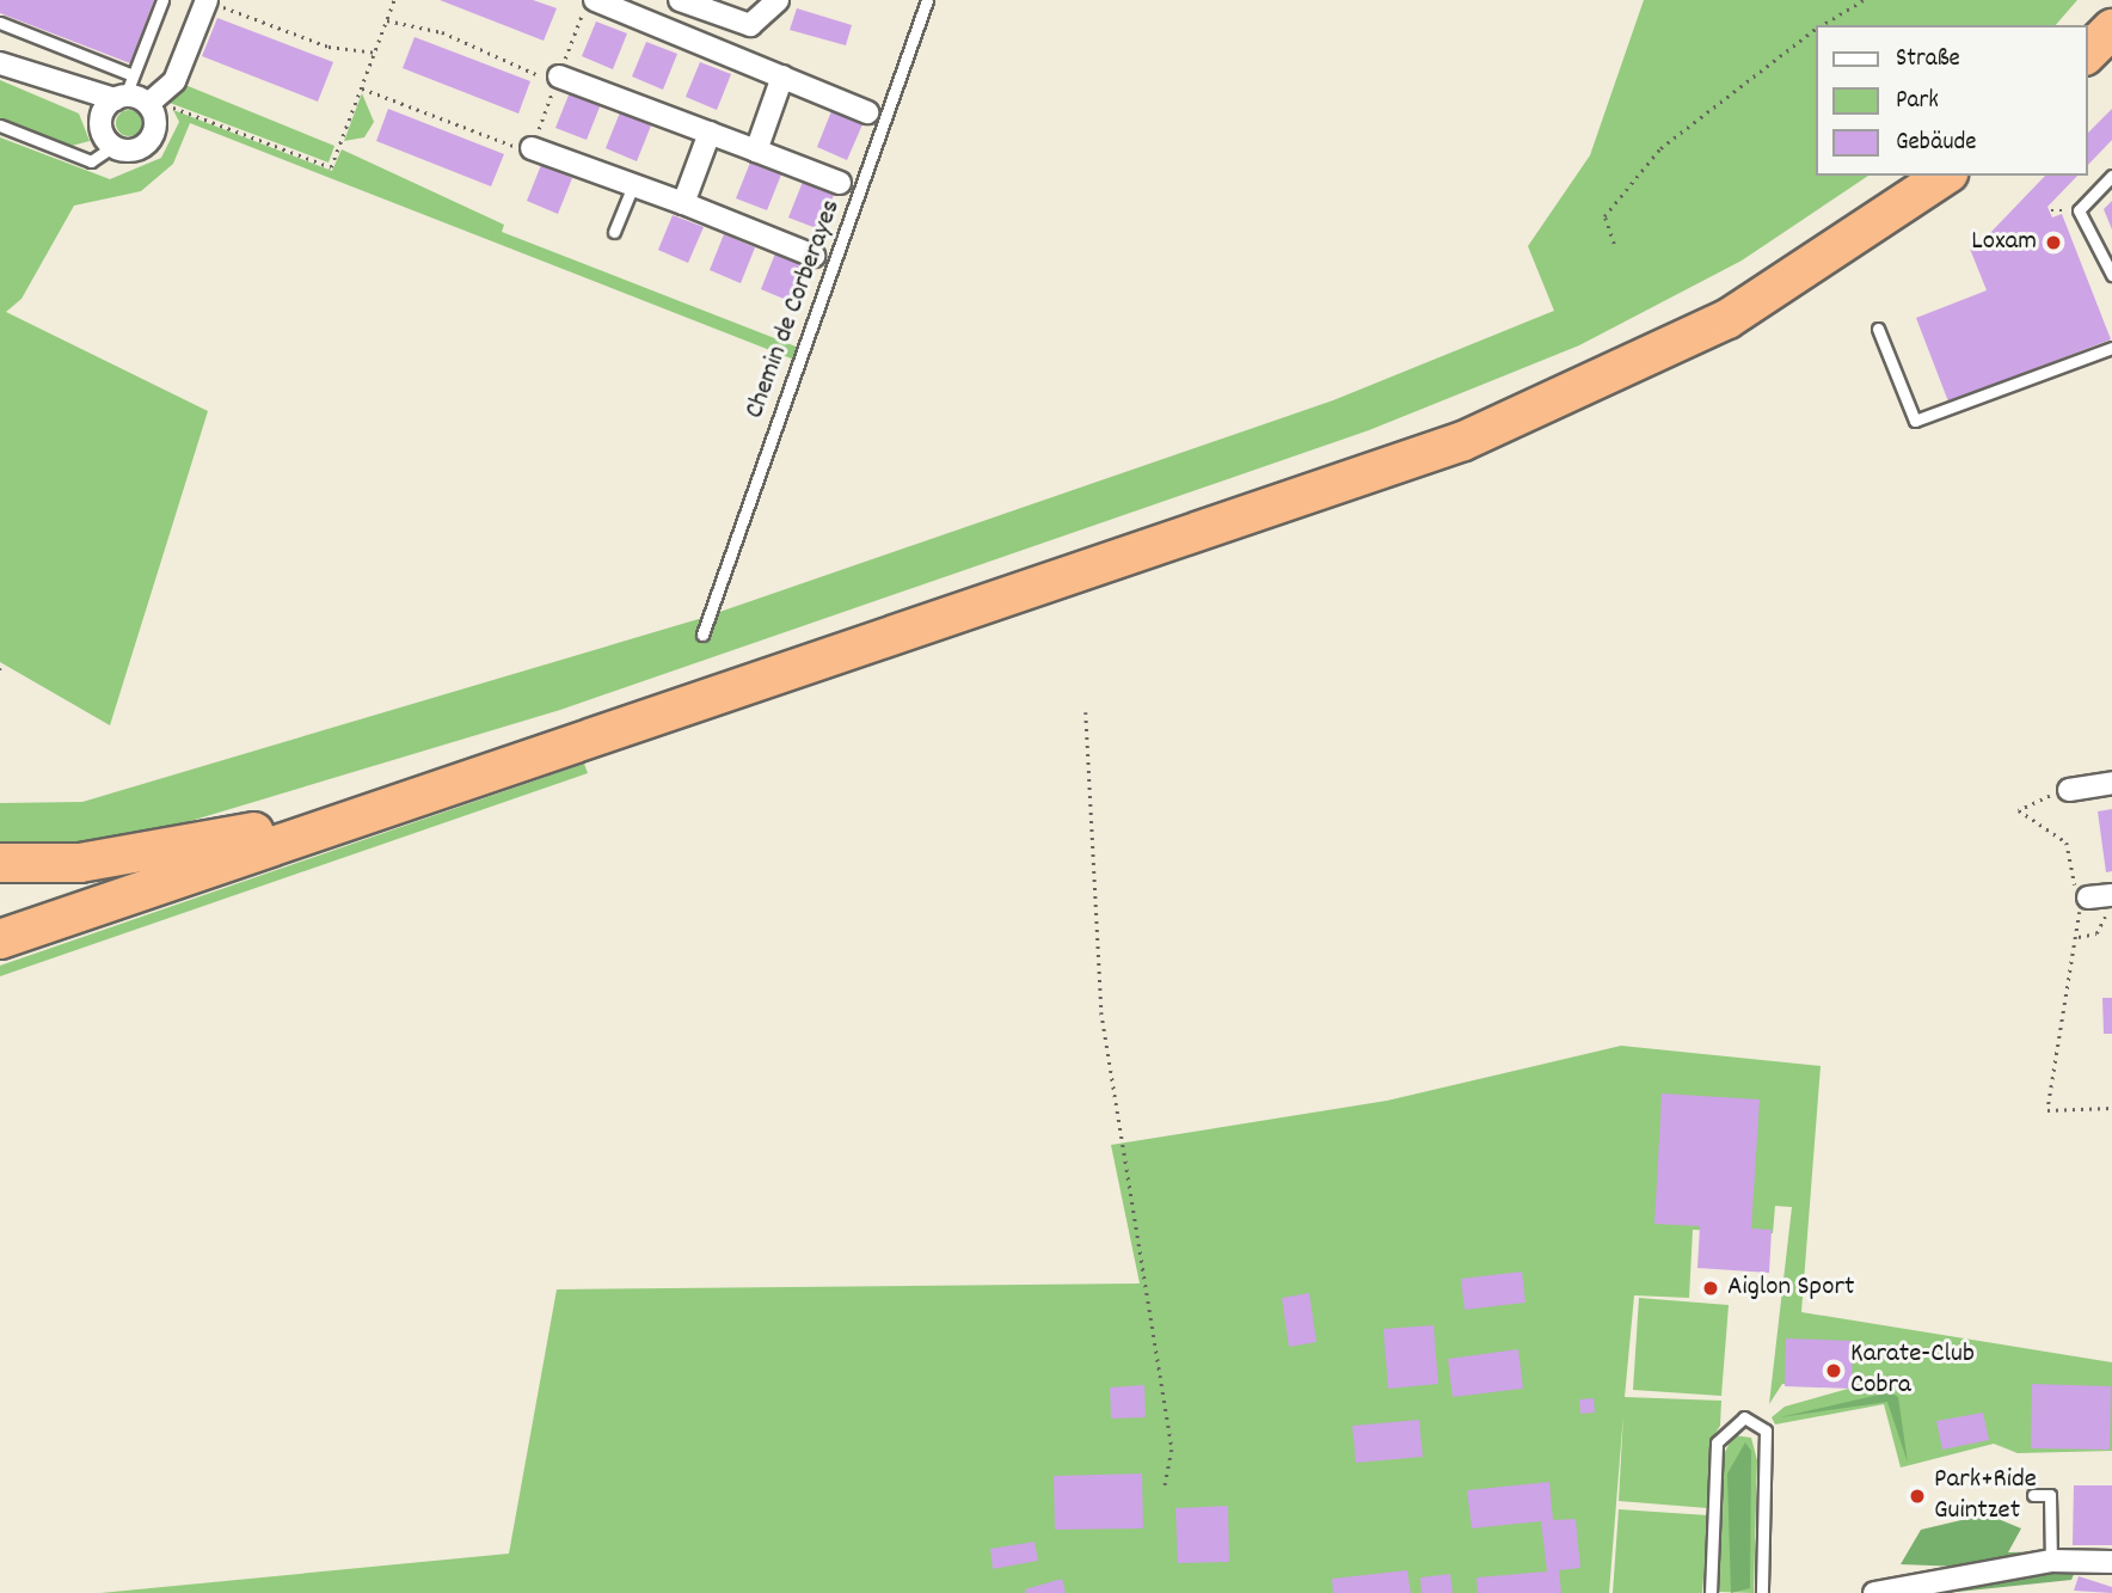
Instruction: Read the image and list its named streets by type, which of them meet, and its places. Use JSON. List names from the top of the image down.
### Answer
{
  "streets": {
    "lane": ["Chemin de Corberayes"]
  },
  "places": [
    "Loxam",
    "Aiglon Sport",
    "Karate-Club Cobra",
    "Park+Ride Guintzet"
  ],
  "legend": ["Straße", "Park", "Gebäude"]
}
